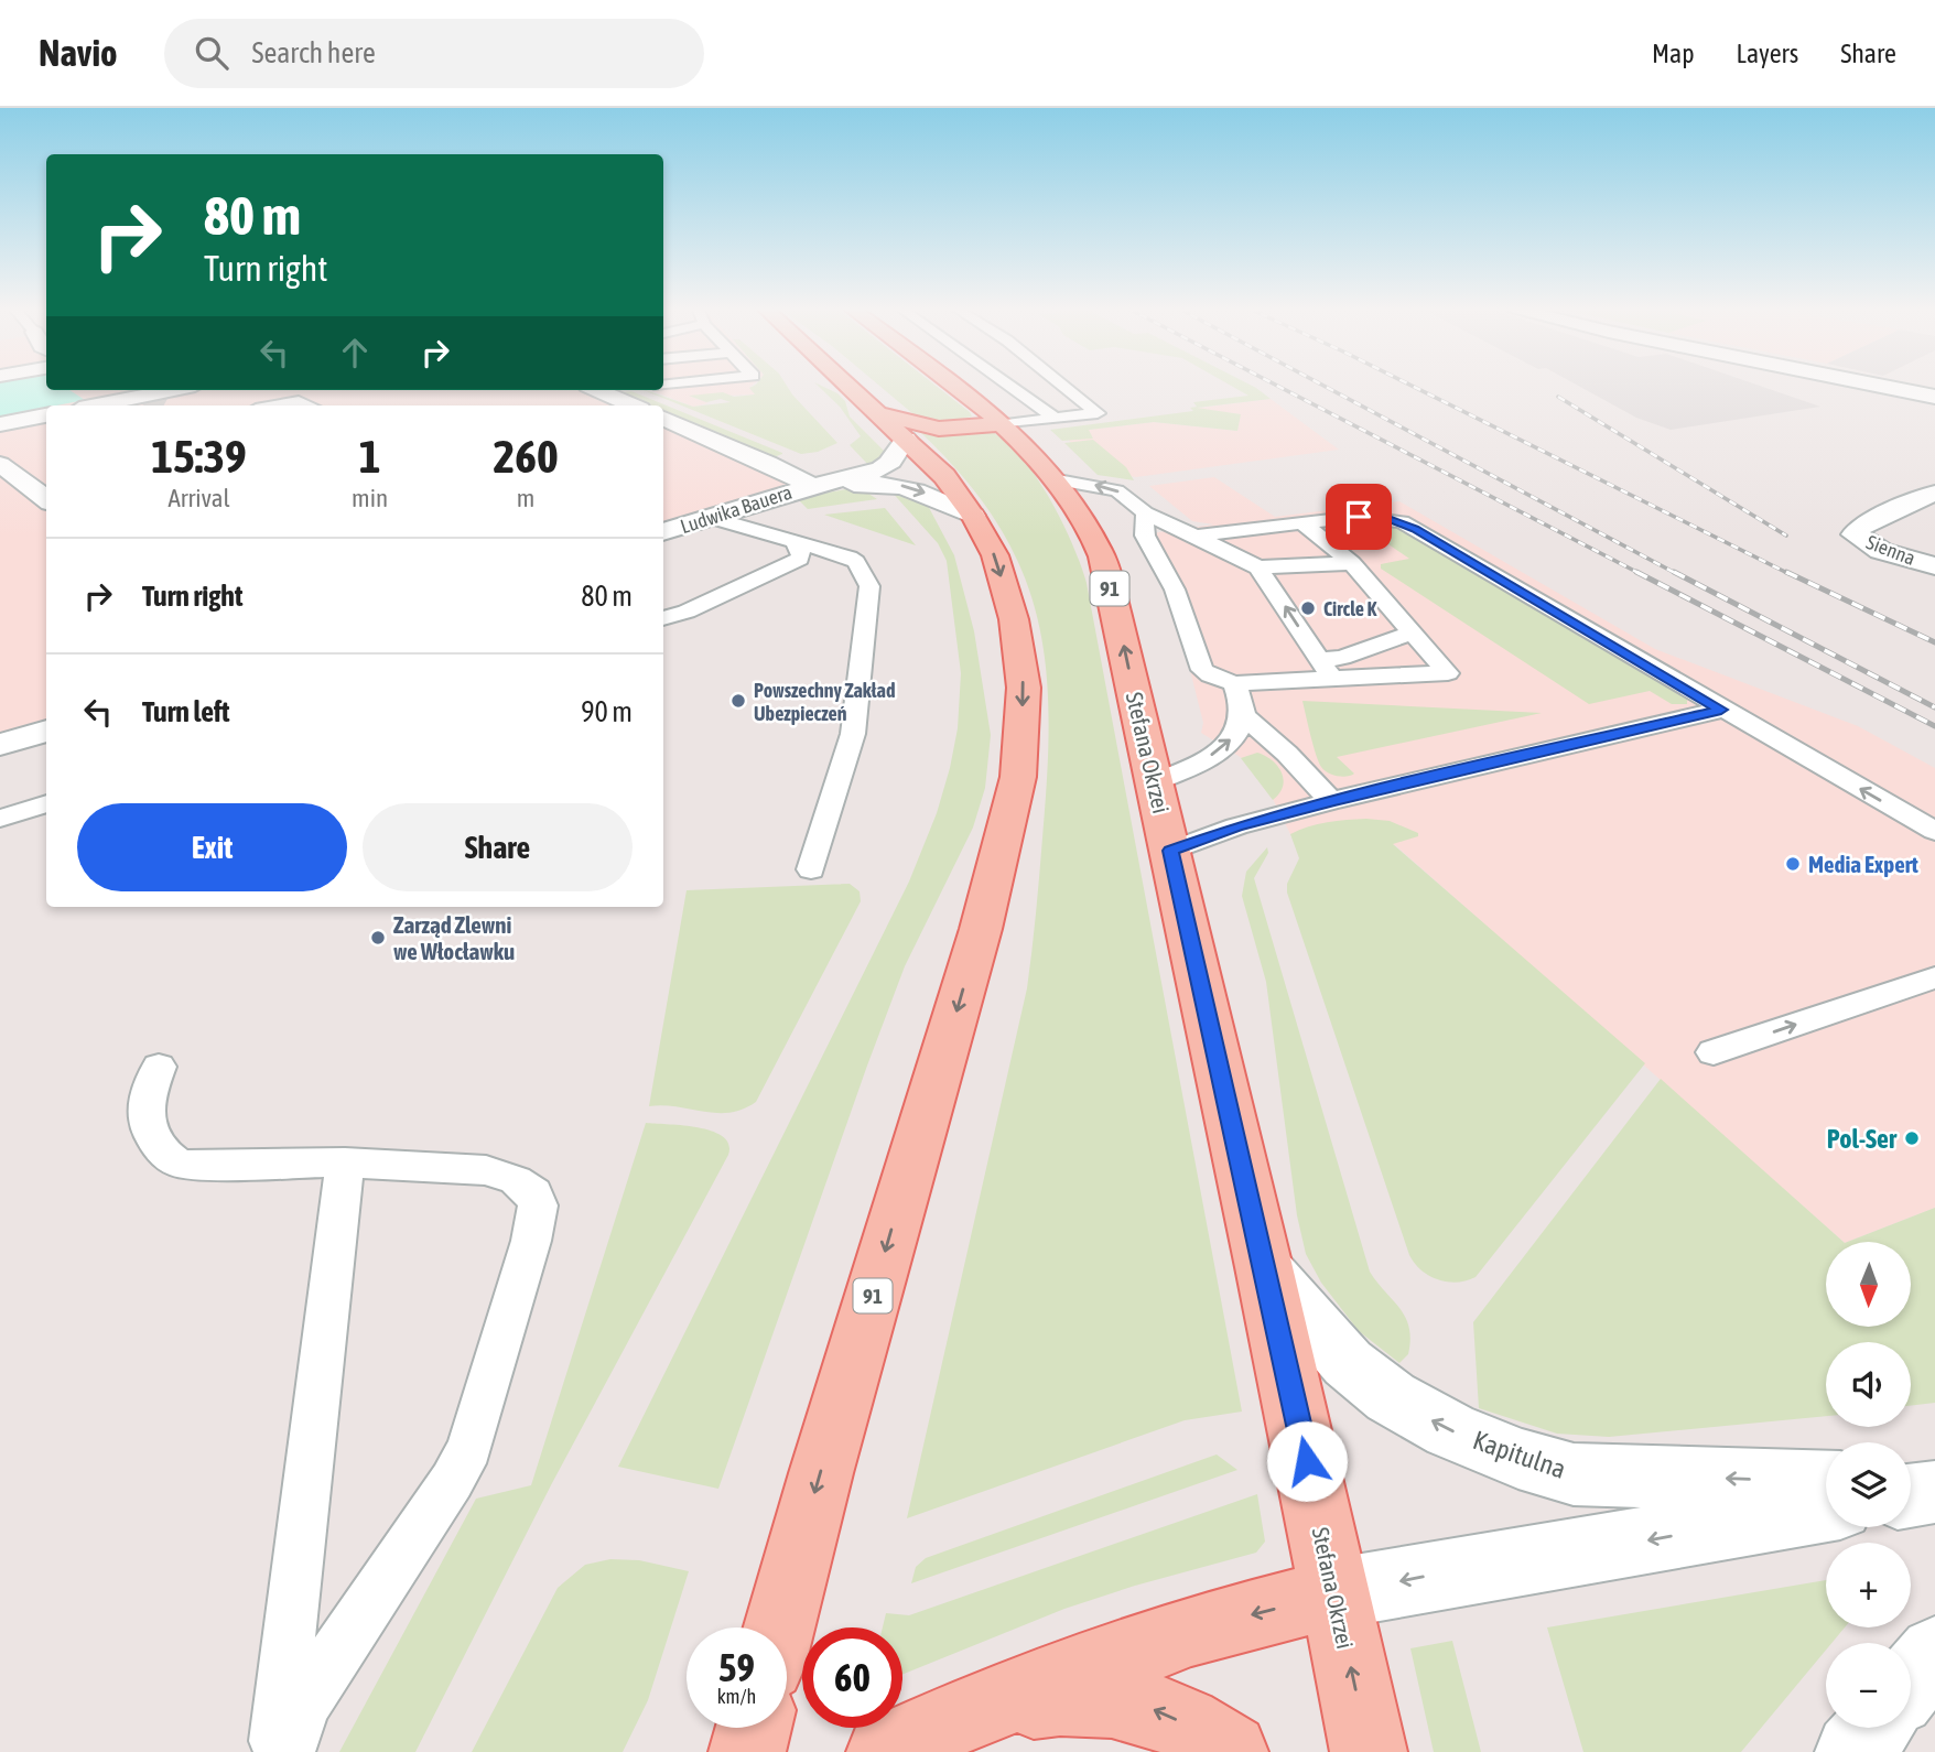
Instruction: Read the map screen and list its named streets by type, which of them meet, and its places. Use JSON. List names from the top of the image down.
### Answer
{
  "streets": {
    "main road": ["91", "Stefana Okrzei"],
    "street": ["Ludwika Bauera", "Sienna", "Kapitulna"]
  },
  "crossings": [
    ["Ludwika Bauera", "91"],
    ["91", "Stefana Okrzei"],
    ["Stefana Okrzei", "Kapitulna"]
  ],
  "one_way": ["Ludwika Bauera", "Kapitulna"],
  "places": [
    "Circle K",
    "Powszechny Zakład Ubezpieczeń",
    "Media Expert",
    "Zarząd Zlewni we Włocławku",
    "Pol-Ser"
  ],
  "north": "bottom",
  "page": {
    "header": "Navio",
    "search": "Search here",
    "nav": ["Map", "Layers", "Share"],
    "turn": ["80 m", "Turn right"],
    "eta": [
      "15:39",
      "Arrival",
      "1",
      "min",
      "260",
      "m"
    ],
    "list": [
      {
        "name": "Turn right",
        "value": "80 m"
      },
      {
        "name": "Turn left",
        "value": "90 m"
      }
    ],
    "buttons": ["Exit", "Share"],
    "map_buttons": ["+", "−"],
    "speed": "59 km/h",
    "limit": "60"
  }
}
